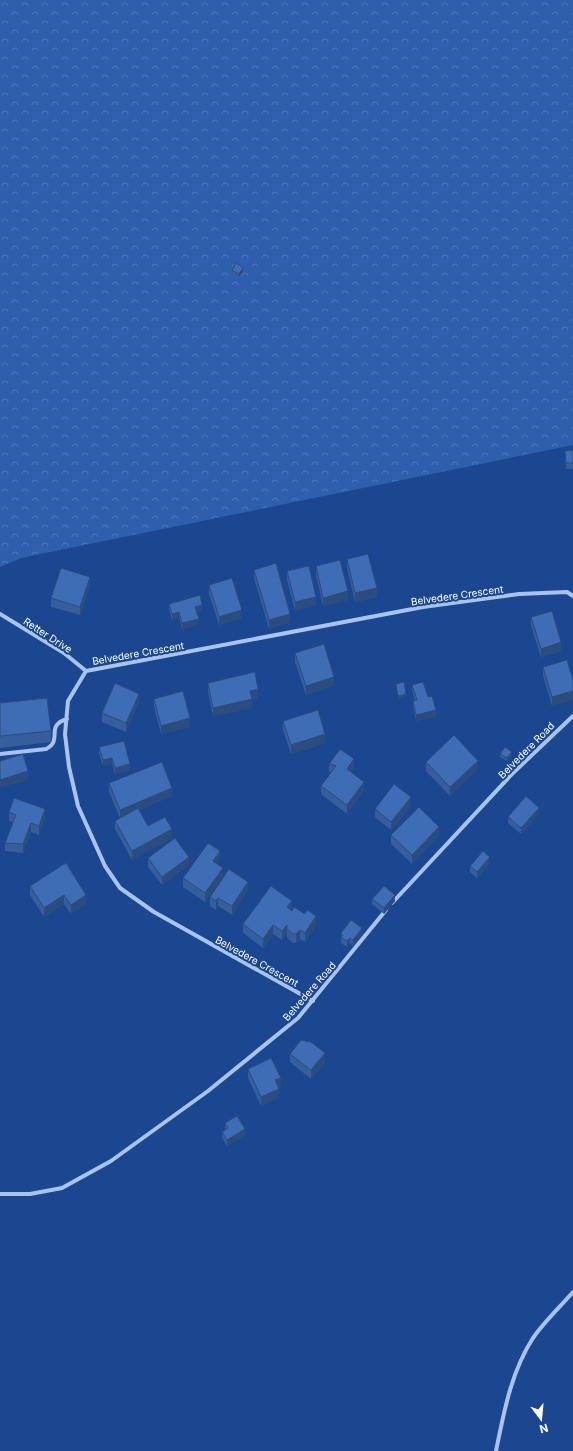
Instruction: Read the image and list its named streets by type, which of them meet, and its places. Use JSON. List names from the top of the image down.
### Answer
{
  "streets": {
    "street": ["Belvedere Crescent", "Retter Drive", "Belvedere Road"]
  },
  "crossings": [
    ["Belvedere Crescent", "Retter Drive"],
    ["Belvedere Crescent", "Belvedere Road"]
  ],
  "north": "bottom"
}
